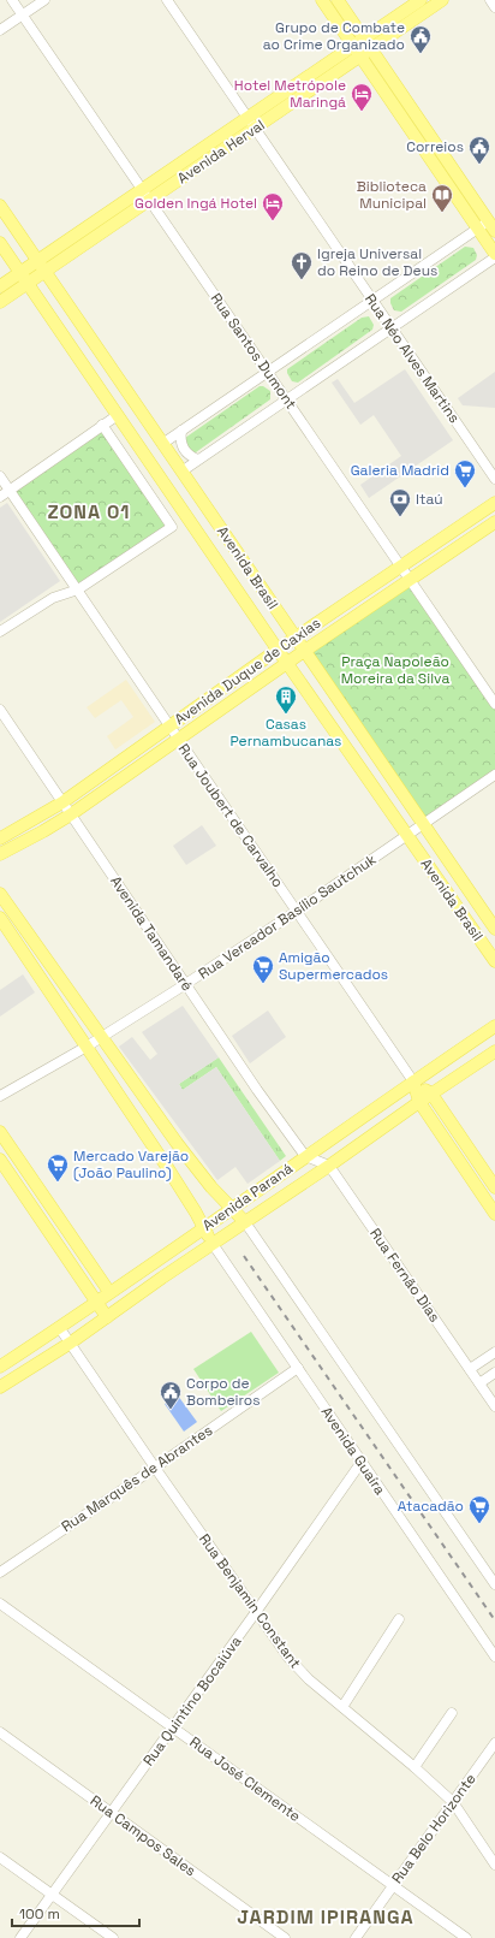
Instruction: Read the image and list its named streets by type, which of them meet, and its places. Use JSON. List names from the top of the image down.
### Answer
{
  "streets": {
    "main road": [
      "Avenida Herval",
      "Avenida Brasil",
      "Avenida Duque de Caxias",
      "Avenida Paraná"
    ],
    "street": [
      "Rua Santos Dumont",
      "Rua Néo Alves Martins",
      "Rua Joubert de Carvalho",
      "Rua Vereador Basílio Sautchuk",
      "Avenida Tamandaré",
      "Rua Fernão Dias",
      "Avenida Guaíra",
      "Rua Marquês de Abrantes",
      "Rua Benjamin Constant",
      "Rua Quintino Bocaiúva",
      "Rua José Clemente",
      "Rua Belo Horizonte",
      "Rua Campos Sales"
    ]
  },
  "crossings": [
    ["Avenida Herval", "Rua Santos Dumont"],
    ["Avenida Herval", "Rua Néo Alves Martins"],
    ["Avenida Herval", "Avenida Brasil"],
    ["Rua Santos Dumont", "Avenida Duque de Caxias"],
    ["Avenida Brasil", "Avenida Duque de Caxias"],
    ["Avenida Brasil", "Rua Vereador Basílio Sautchuk"],
    ["Avenida Duque de Caxias", "Rua Joubert de Carvalho"],
    ["Avenida Duque de Caxias", "Avenida Tamandaré"],
    ["Rua Joubert de Carvalho", "Rua Vereador Basílio Sautchuk"],
    ["Rua Joubert de Carvalho", "Avenida Paraná"],
    ["Rua Vereador Basílio Sautchuk", "Avenida Tamandaré"],
    ["Avenida Tamandaré", "Avenida Paraná"],
    ["Avenida Paraná", "Rua Fernão Dias"],
    ["Avenida Paraná", "Avenida Guaíra"],
    ["Avenida Paraná", "Rua Benjamin Constant"],
    ["Avenida Guaíra", "Rua Marquês de Abrantes"],
    ["Avenida Guaíra", "Rua Quintino Bocaiúva"],
    ["Rua Marquês de Abrantes", "Rua Benjamin Constant"],
    ["Rua Benjamin Constant", "Rua Quintino Bocaiúva"],
    ["Rua Benjamin Constant", "Rua Belo Horizonte"],
    ["Rua Quintino Bocaiúva", "Rua José Clemente"],
    ["Rua Quintino Bocaiúva", "Rua Campos Sales"],
    ["Rua José Clemente", "Rua Belo Horizonte"]
  ],
  "districts": ["ZONA 01", "JARDIM IPIRANGA"],
  "parks": ["Praça Napoleão Moreira da Silva"],
  "places": {
    "public building": ["Grupo de Combate ao Crime Organizado", "Correios", "Corpo de Bombeiros"],
    "hotel": ["Hotel Metrópole Maringá", "Golden Ingá Hotel"],
    "library": ["Biblioteca Municipal"],
    "church": ["Igreja Universal do Reino de Deus"],
    "supermarket": [
      "Galeria Madrid",
      "Amigão Supermercados",
      "Mercado Varejão (João Paulino)",
      "Atacadão"
    ],
    "bank": ["Itaú"],
    "building": ["Casas Pernambucanas"]
  },
  "scale_bar": "100 m"
}
